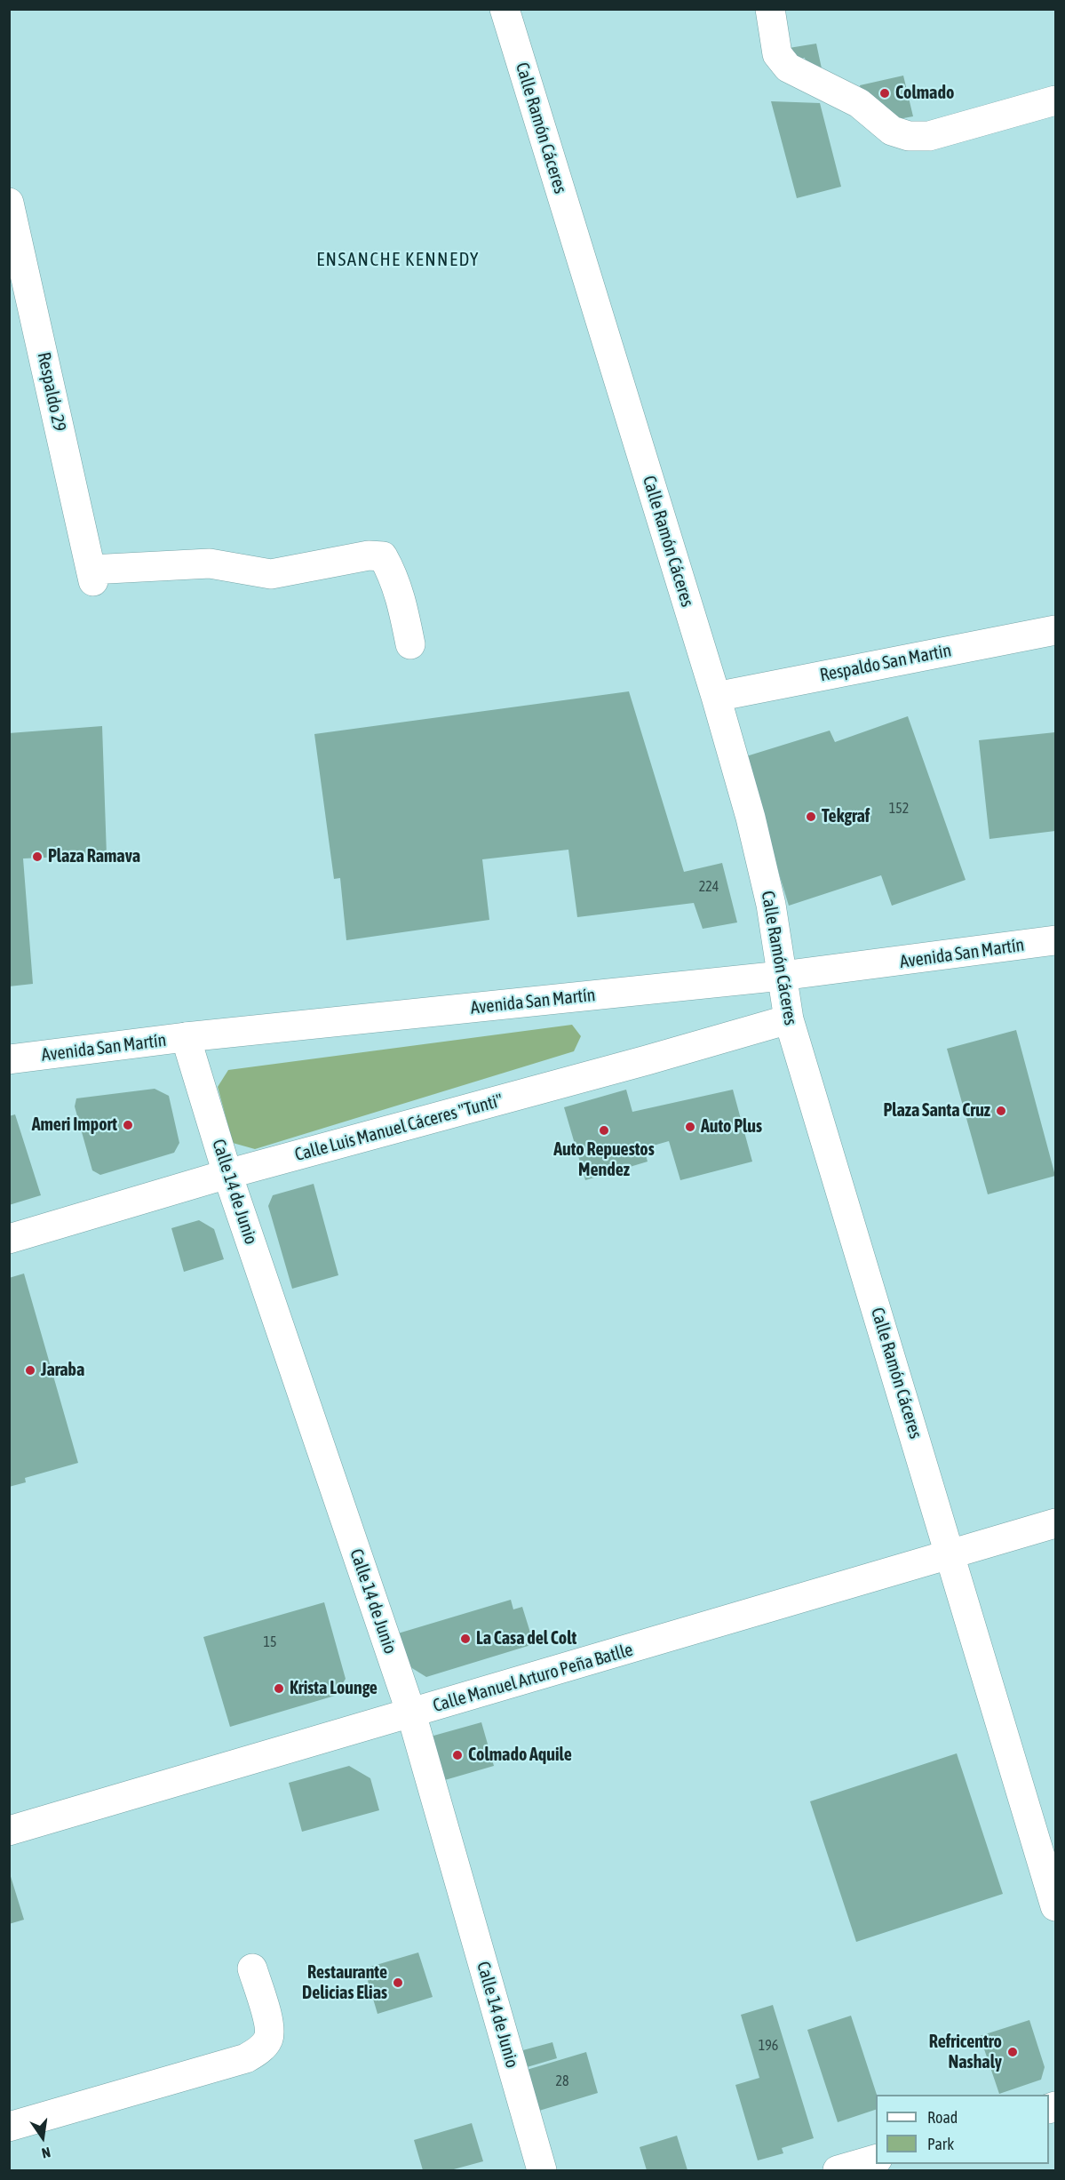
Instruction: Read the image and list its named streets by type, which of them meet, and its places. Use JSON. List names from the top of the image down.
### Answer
{
  "streets": {
    "street": [
      "Calle Ramón Cáceres",
      "Respaldo 29",
      "Respaldo San Martin",
      "Avenida San Martín",
      "Calle Luis Manuel Cáceres \"Tunti\"",
      "Calle 14 de Junio",
      "Calle Manuel Arturo Peña Batlle"
    ]
  },
  "crossings": [
    ["Calle Ramón Cáceres", "Respaldo San Martin"],
    ["Calle Ramón Cáceres", "Avenida San Martín"],
    ["Calle Ramón Cáceres", "Calle Luis Manuel Cáceres \"Tunti\""],
    ["Calle Ramón Cáceres", "Calle Manuel Arturo Peña Batlle"],
    ["Avenida San Martín", "Calle 14 de Junio"],
    ["Calle Luis Manuel Cáceres \"Tunti\"", "Calle 14 de Junio"],
    ["Calle 14 de Junio", "Calle Manuel Arturo Peña Batlle"]
  ],
  "districts": ["ENSANCHE KENNEDY"],
  "places": [
    "Colmado",
    "Tekgraf",
    "Plaza Ramava",
    "Plaza Santa Cruz",
    "Ameri Import",
    "Auto Plus",
    "Auto Repuestos Mendez",
    "Jaraba",
    "La Casa del Colt",
    "Krista Lounge",
    "Colmado Aquile",
    "Restaurante Delicias Elias",
    "Refricentro Nashaly"
  ],
  "house_numbers": [
    "152",
    "224",
    "15",
    "196",
    "28"
  ],
  "legend": ["Road", "Park"],
  "north": "bottom"
}
